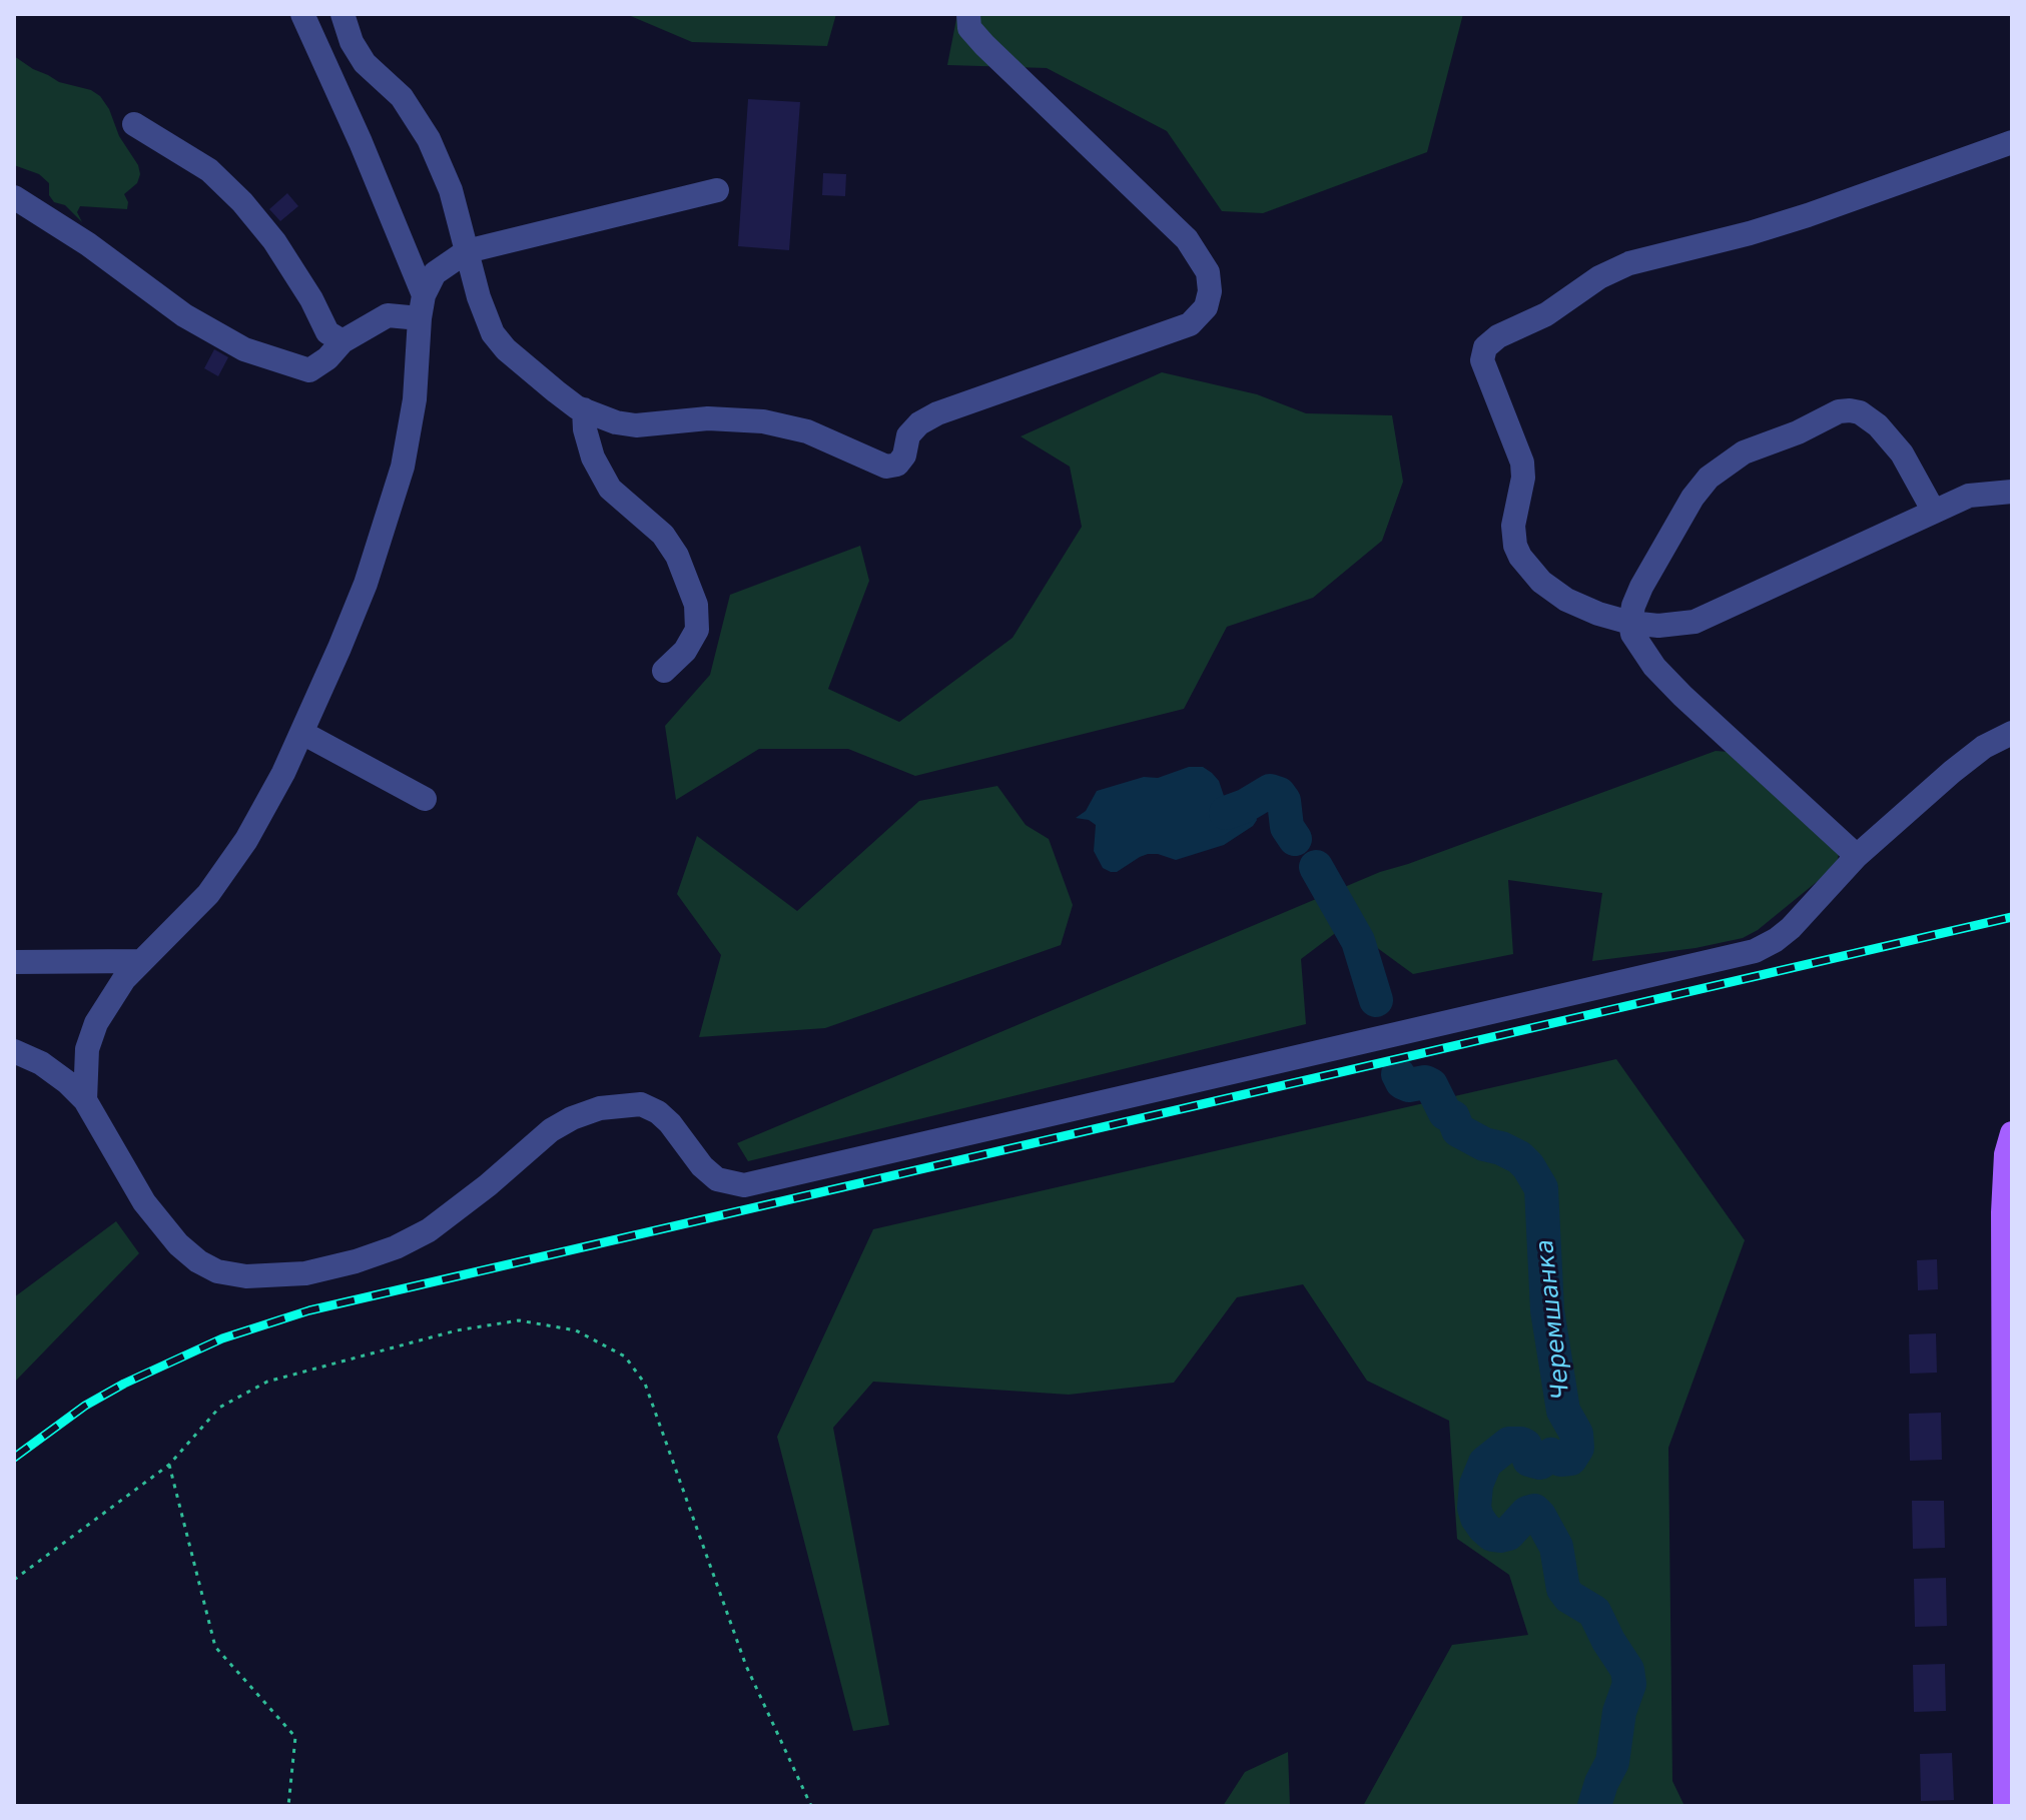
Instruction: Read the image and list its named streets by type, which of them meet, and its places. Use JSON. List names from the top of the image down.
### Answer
{
  "water": ["Черемшанка"]
}
